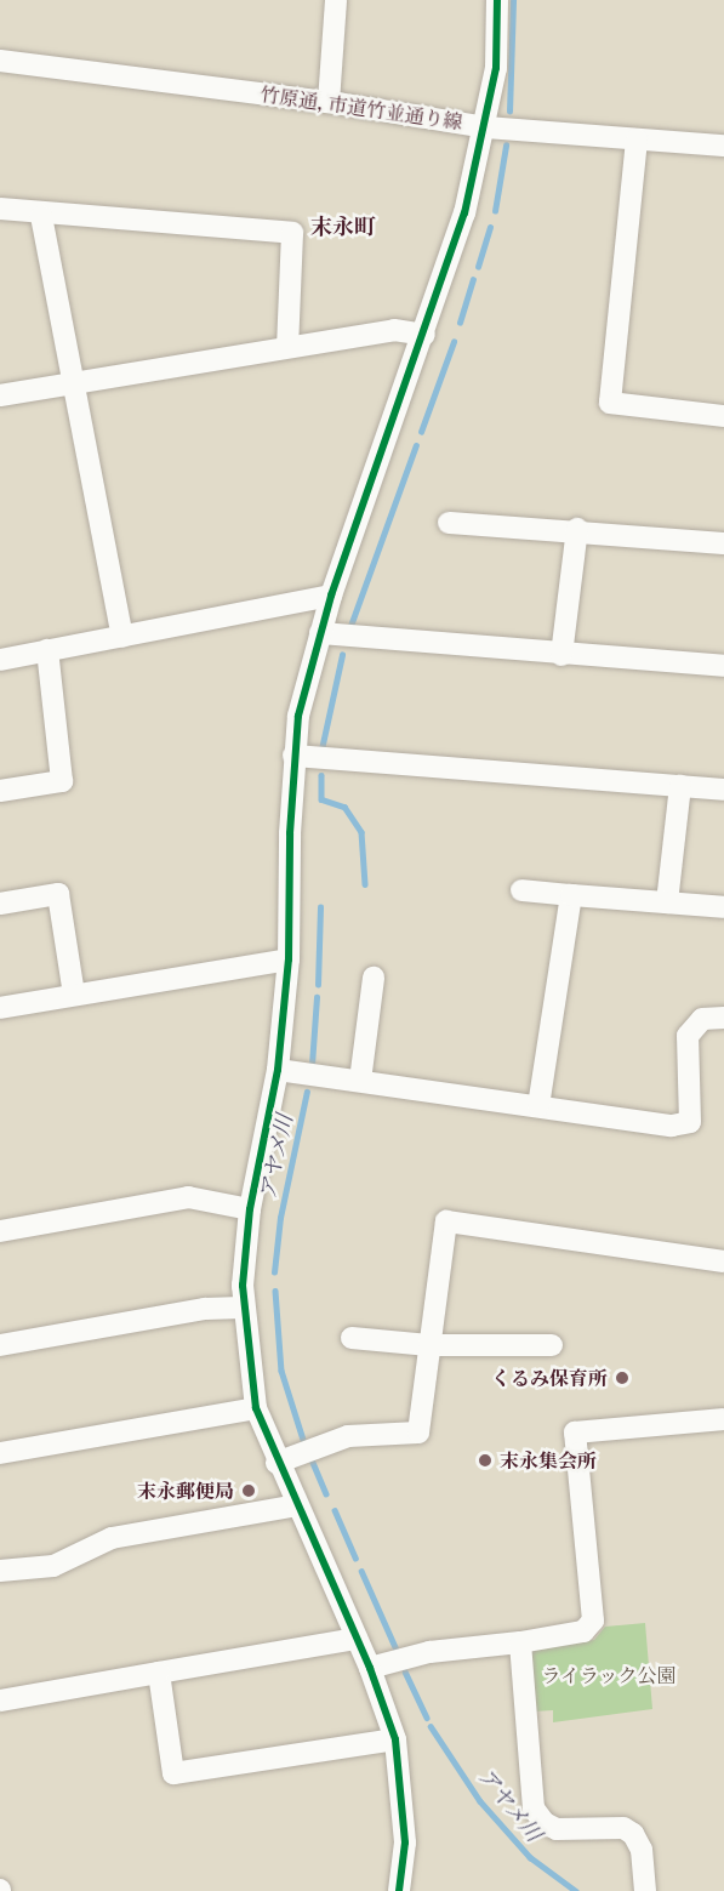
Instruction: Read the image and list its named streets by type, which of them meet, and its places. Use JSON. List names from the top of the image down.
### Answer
{
  "streets": {
    "street": ["竹原通, 市道竹並通り線"]
  },
  "districts": ["末永町"],
  "water": ["アヤメ川"],
  "parks": ["ライラック公園"],
  "places": ["くるみ保育所", "末永集会所", "末永郵便局"]
}
